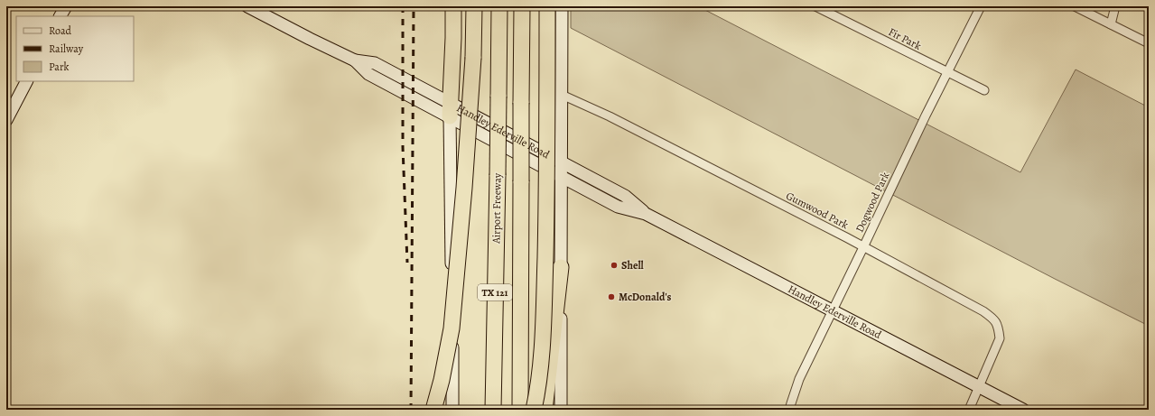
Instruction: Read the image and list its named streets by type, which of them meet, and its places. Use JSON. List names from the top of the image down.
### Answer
{
  "streets": {
    "highway": ["Airport Freeway", "TX 121"],
    "main road": ["Handley Ederville Road"],
    "street": ["Fir Park", "Dogwood Park", "Gumwood Park"]
  },
  "crossings": [
    ["Fir Park", "Dogwood Park"],
    ["Handley Ederville Road", "Dogwood Park"],
    ["Handley Ederville Road", "Gumwood Park"],
    ["Dogwood Park", "Gumwood Park"]
  ],
  "places": ["Shell", "McDonald's"],
  "legend": ["Road", "Railway", "Park"]
}
